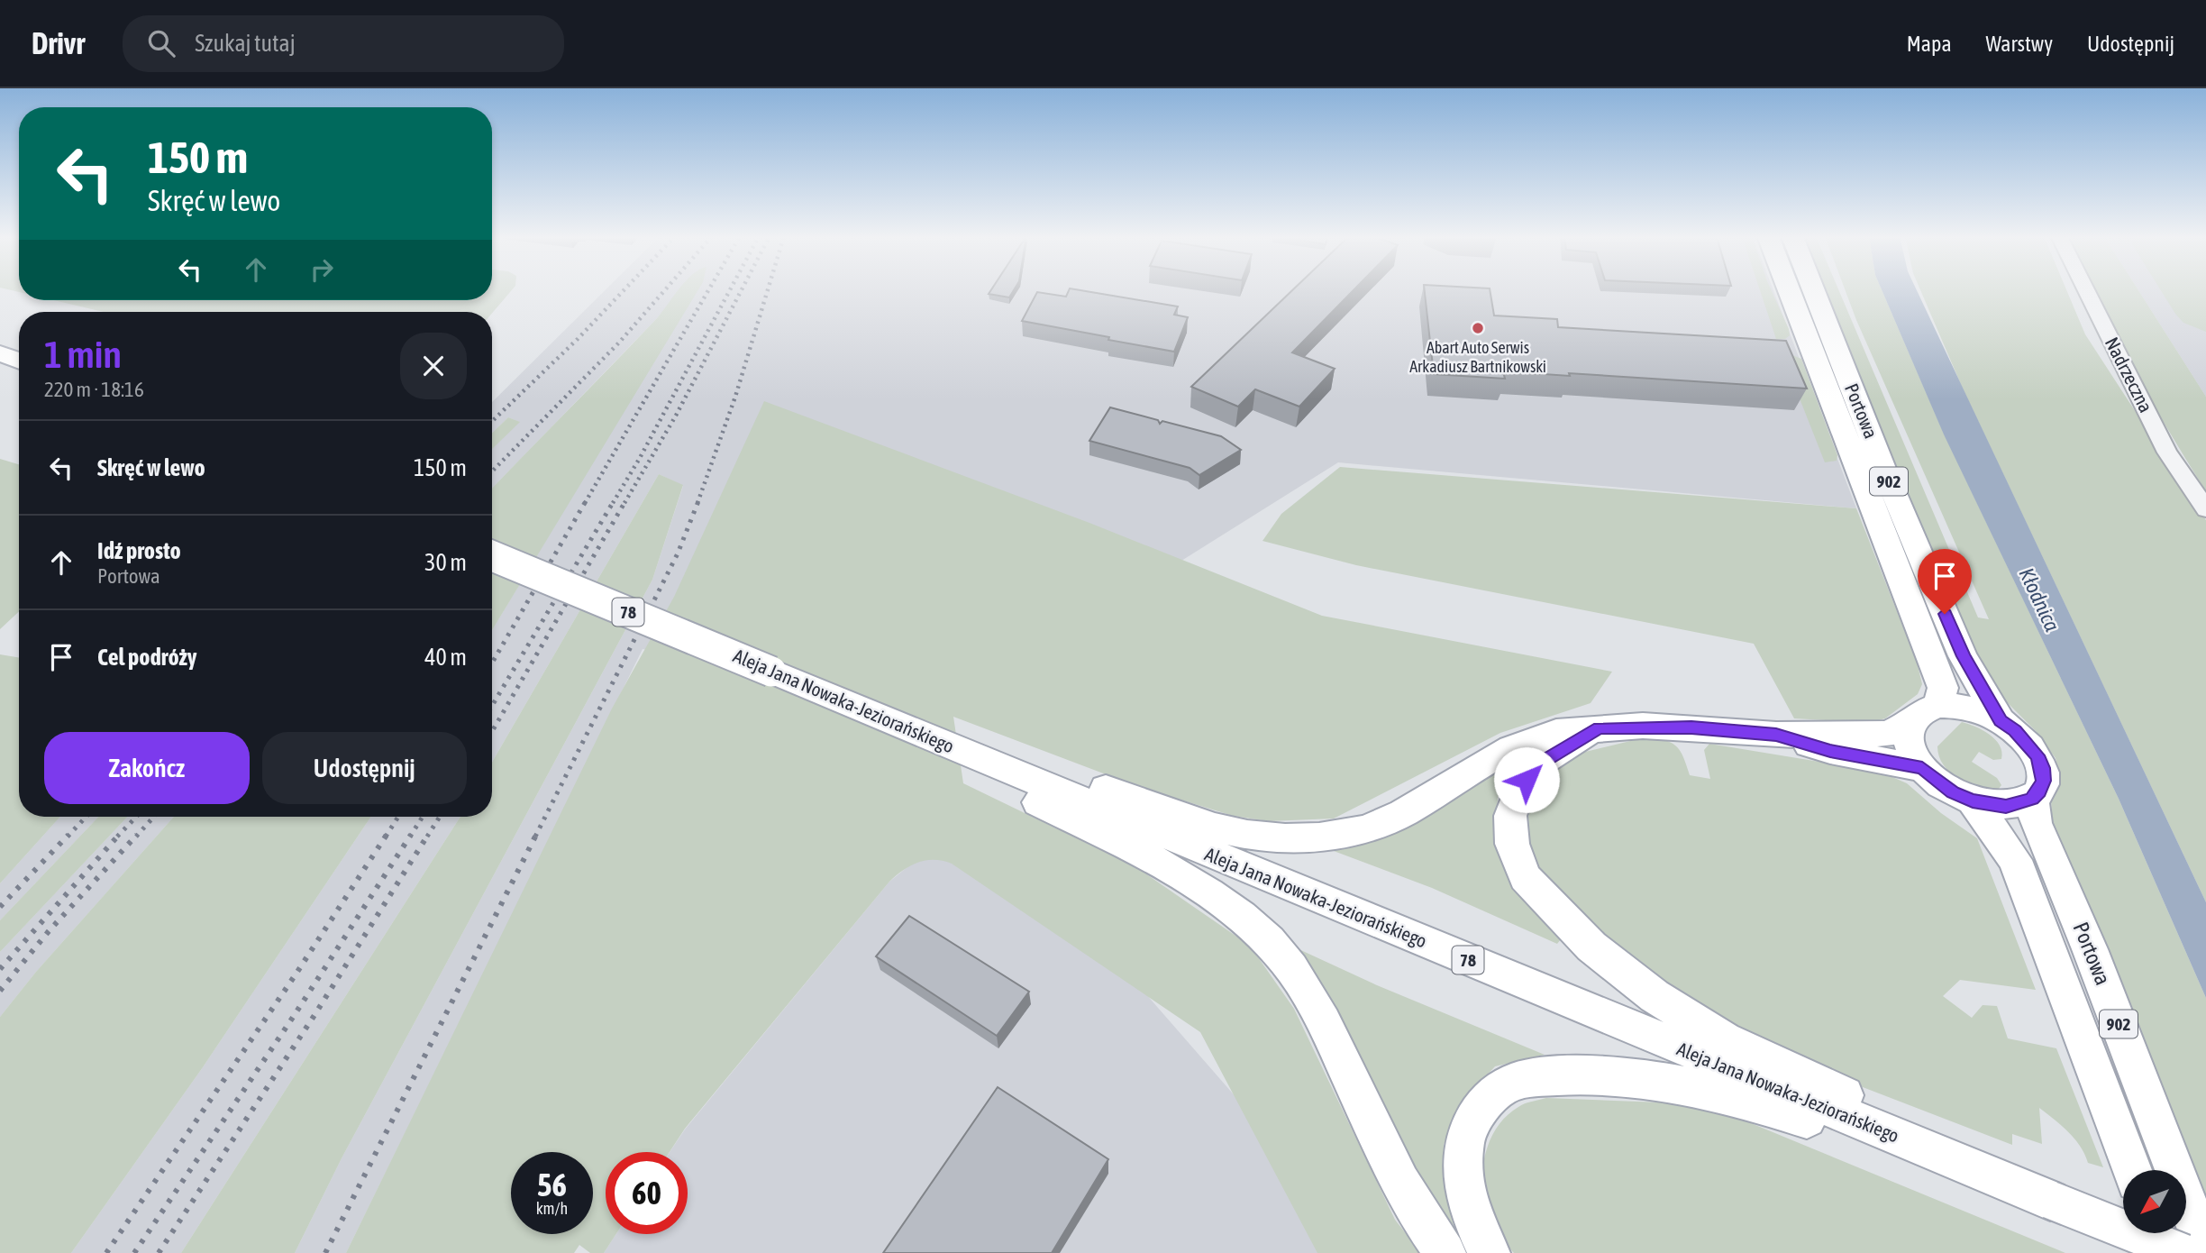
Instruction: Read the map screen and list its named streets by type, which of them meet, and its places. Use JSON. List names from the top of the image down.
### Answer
{
  "streets": {
    "main road": [
      "Portowa",
      "902",
      "78",
      "Aleja Jana Nowaka-Jeziorańskiego"
    ],
    "street": ["Nadrzeczna"]
  },
  "crossings": [
    ["Portowa", "902"]
  ],
  "water": ["Kłodnica"],
  "places": ["Abart Auto Serwis Arkadiusz Bartnikowski"],
  "north": "bottom left",
  "page": {
    "header": "Drivr",
    "search": "Szukaj tutaj",
    "nav": ["Mapa", "Warstwy", "Udostępnij"],
    "turn": ["150 m", "Skręć w lewo"],
    "heading": ["1 min", "220 m · 18:16"],
    "list": [
      {
        "name": "Skręć w lewo",
        "value": "150 m"
      },
      {
        "name": "Idź prosto",
        "note": "Portowa",
        "value": "30 m"
      },
      {
        "name": "Cel podróży",
        "value": "40 m"
      }
    ],
    "buttons": ["Zakończ", "Udostępnij"],
    "speed": "56 km/h",
    "limit": "60"
  }
}
